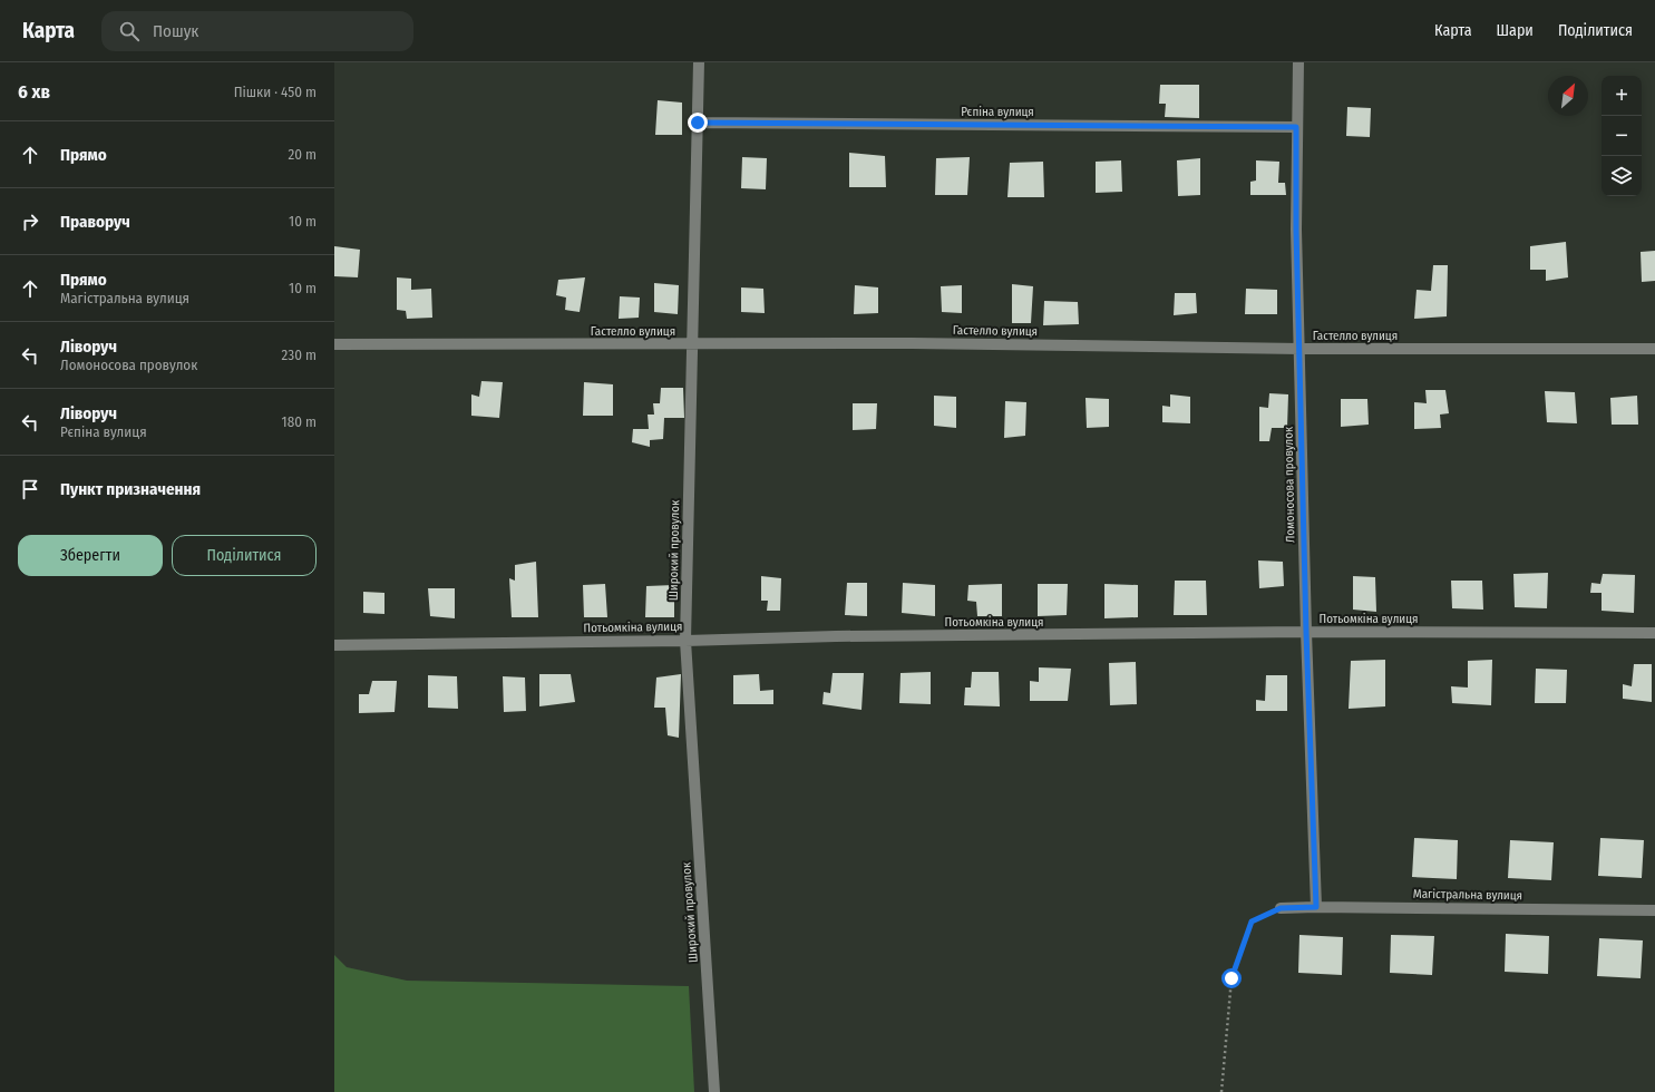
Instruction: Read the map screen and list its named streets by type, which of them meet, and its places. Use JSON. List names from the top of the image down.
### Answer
{
  "streets": {
    "street": [
      "Рєпіна вулиця",
      "Гастелло вулиця",
      "Ломоносова провулок",
      "Широкий провулок",
      "Потьомкіна вулиця",
      "Магістральна вулиця"
    ]
  },
  "crossings": [
    ["Рєпіна вулиця", "Ломоносова провулок"],
    ["Рєпіна вулиця", "Широкий провулок"],
    ["Гастелло вулиця", "Ломоносова провулок"],
    ["Гастелло вулиця", "Широкий провулок"],
    ["Ломоносова провулок", "Потьомкіна вулиця"],
    ["Ломоносова провулок", "Магістральна вулиця"],
    ["Широкий провулок", "Потьомкіна вулиця"]
  ],
  "north": "top right",
  "page": {
    "header": "Карта",
    "search": "Пошук",
    "nav": ["Карта", "Шари", "Поділитися"],
    "heading": ["6 хв", "Пішки · 450 m"],
    "map_buttons": ["+", "−"],
    "list": [
      ["Прямо", "20 m"],
      ["Праворуч", "10 m"],
      ["Прямо", "Магістральна вулиця", "10 m"],
      ["Ліворуч", "Ломоносова провулок", "230 m"],
      ["Ліворуч", "Рєпіна вулиця", "180 m"],
      "Пункт призначення"
    ],
    "buttons": ["Зберегти", "Поділитися"]
  }
}
